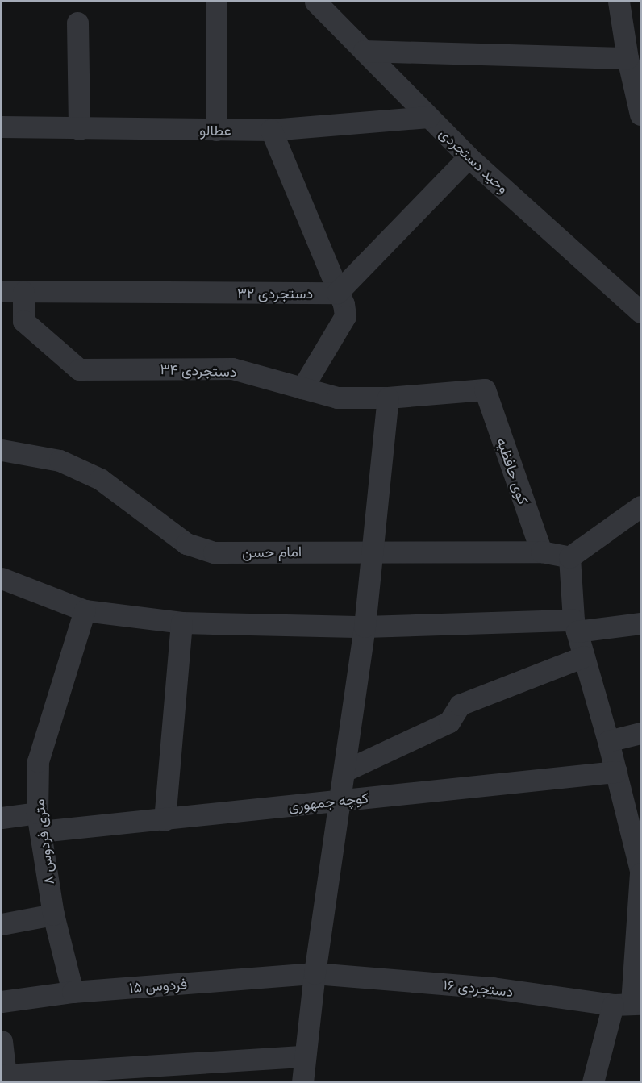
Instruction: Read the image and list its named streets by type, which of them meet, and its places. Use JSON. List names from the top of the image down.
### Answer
{
  "streets": {
    "street": [
      "عطالو",
      "وحید دستجردی",
      "دستجردی ۳۲",
      "دستجردی ۳۴",
      "کوی حافظیه",
      "امام حسن",
      "کوچه جمهوری",
      "۸ متری فردوس",
      "فردوس ۱۵",
      "دستجردی ۱۶"
    ]
  },
  "crossings": [
    ["عطالو", "وحید دستجردی"],
    ["دستجردی ۳۲", "دستجردی ۳۴"],
    ["دستجردی ۳۴", "کوی حافظیه"],
    ["کوی حافظیه", "امام حسن"],
    ["کوچه جمهوری", "۸ متری فردوس"],
    ["۸ متری فردوس", "فردوس ۱۵"],
    ["فردوس ۱۵", "دستجردی ۱۶"]
  ]
}
